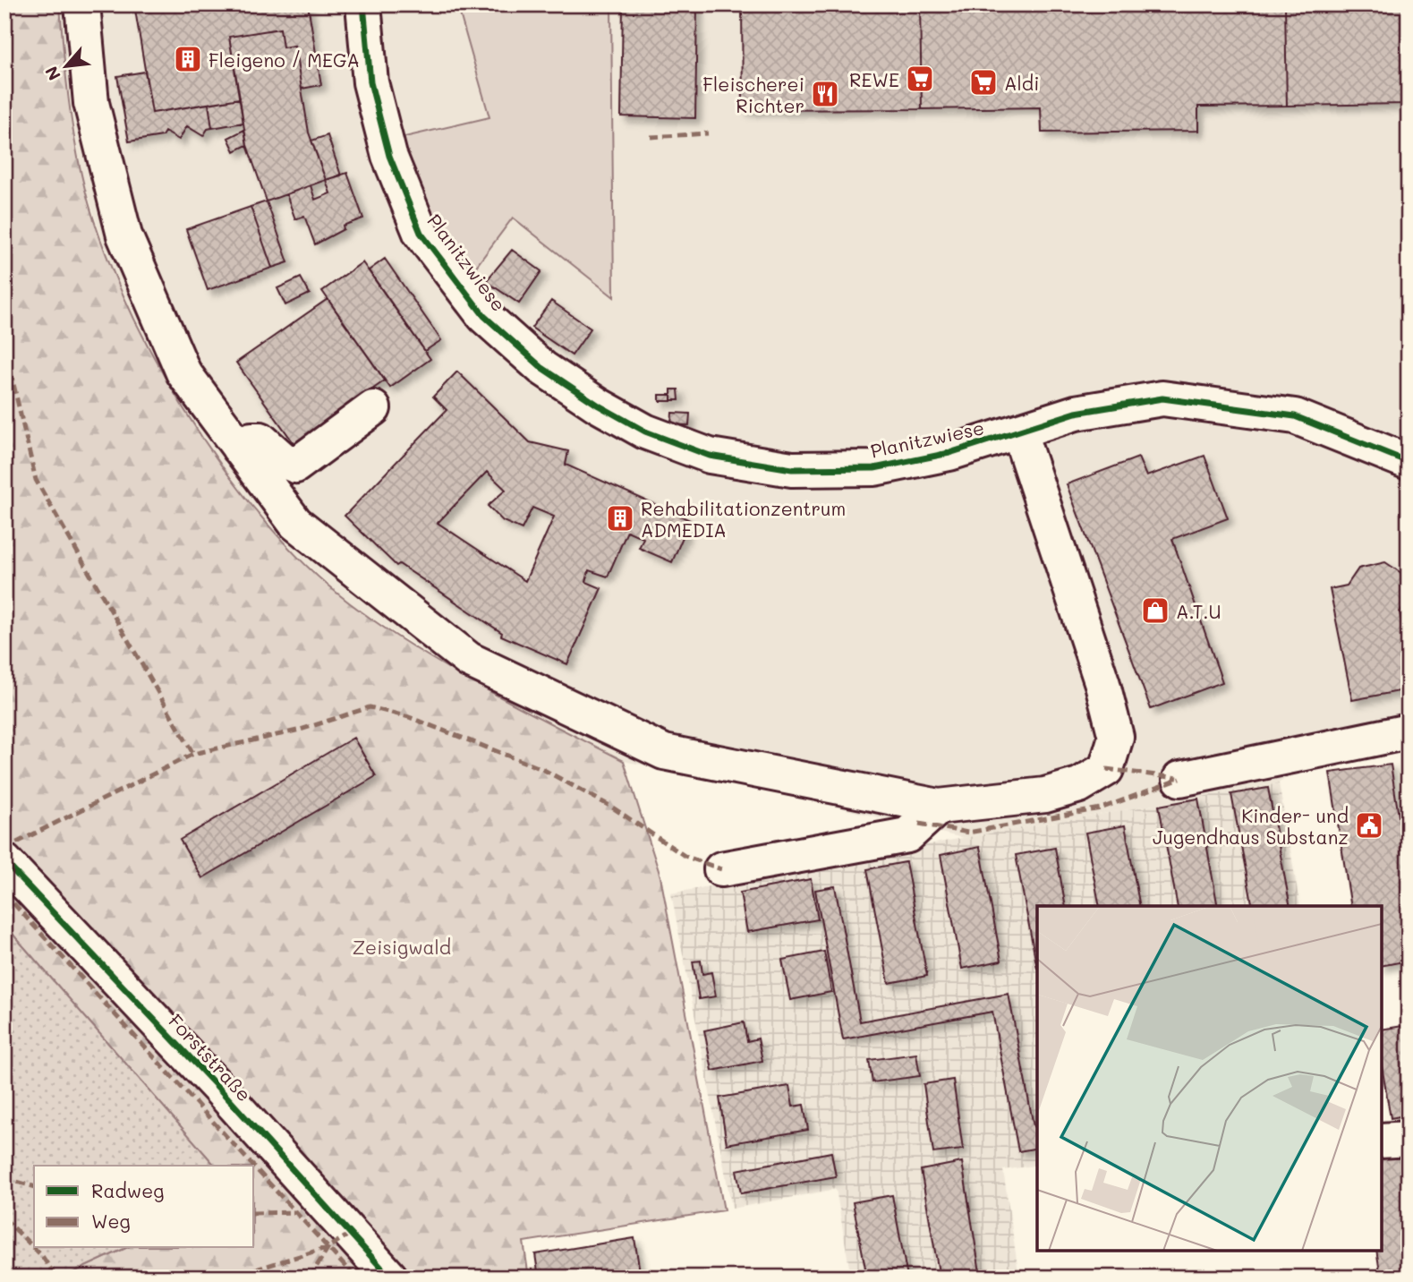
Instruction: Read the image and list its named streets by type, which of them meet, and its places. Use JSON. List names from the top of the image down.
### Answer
{
  "streets": {
    "street": ["Planitzwiese", "Forststraße"]
  },
  "parks": ["Zeisigwald"],
  "places": {
    "building": ["Fleigeno / MEGA", "Rehabilitationzentrum ADMEDIA"],
    "supermarket": ["REWE", "Aldi"],
    "restaurant": ["Fleischerei Richter"],
    "shop": ["A.T.U"],
    "public building": ["Kinder- und Jugendhaus Substanz"]
  },
  "legend": ["Radweg", "Weg"],
  "north": "bottom left"
}
